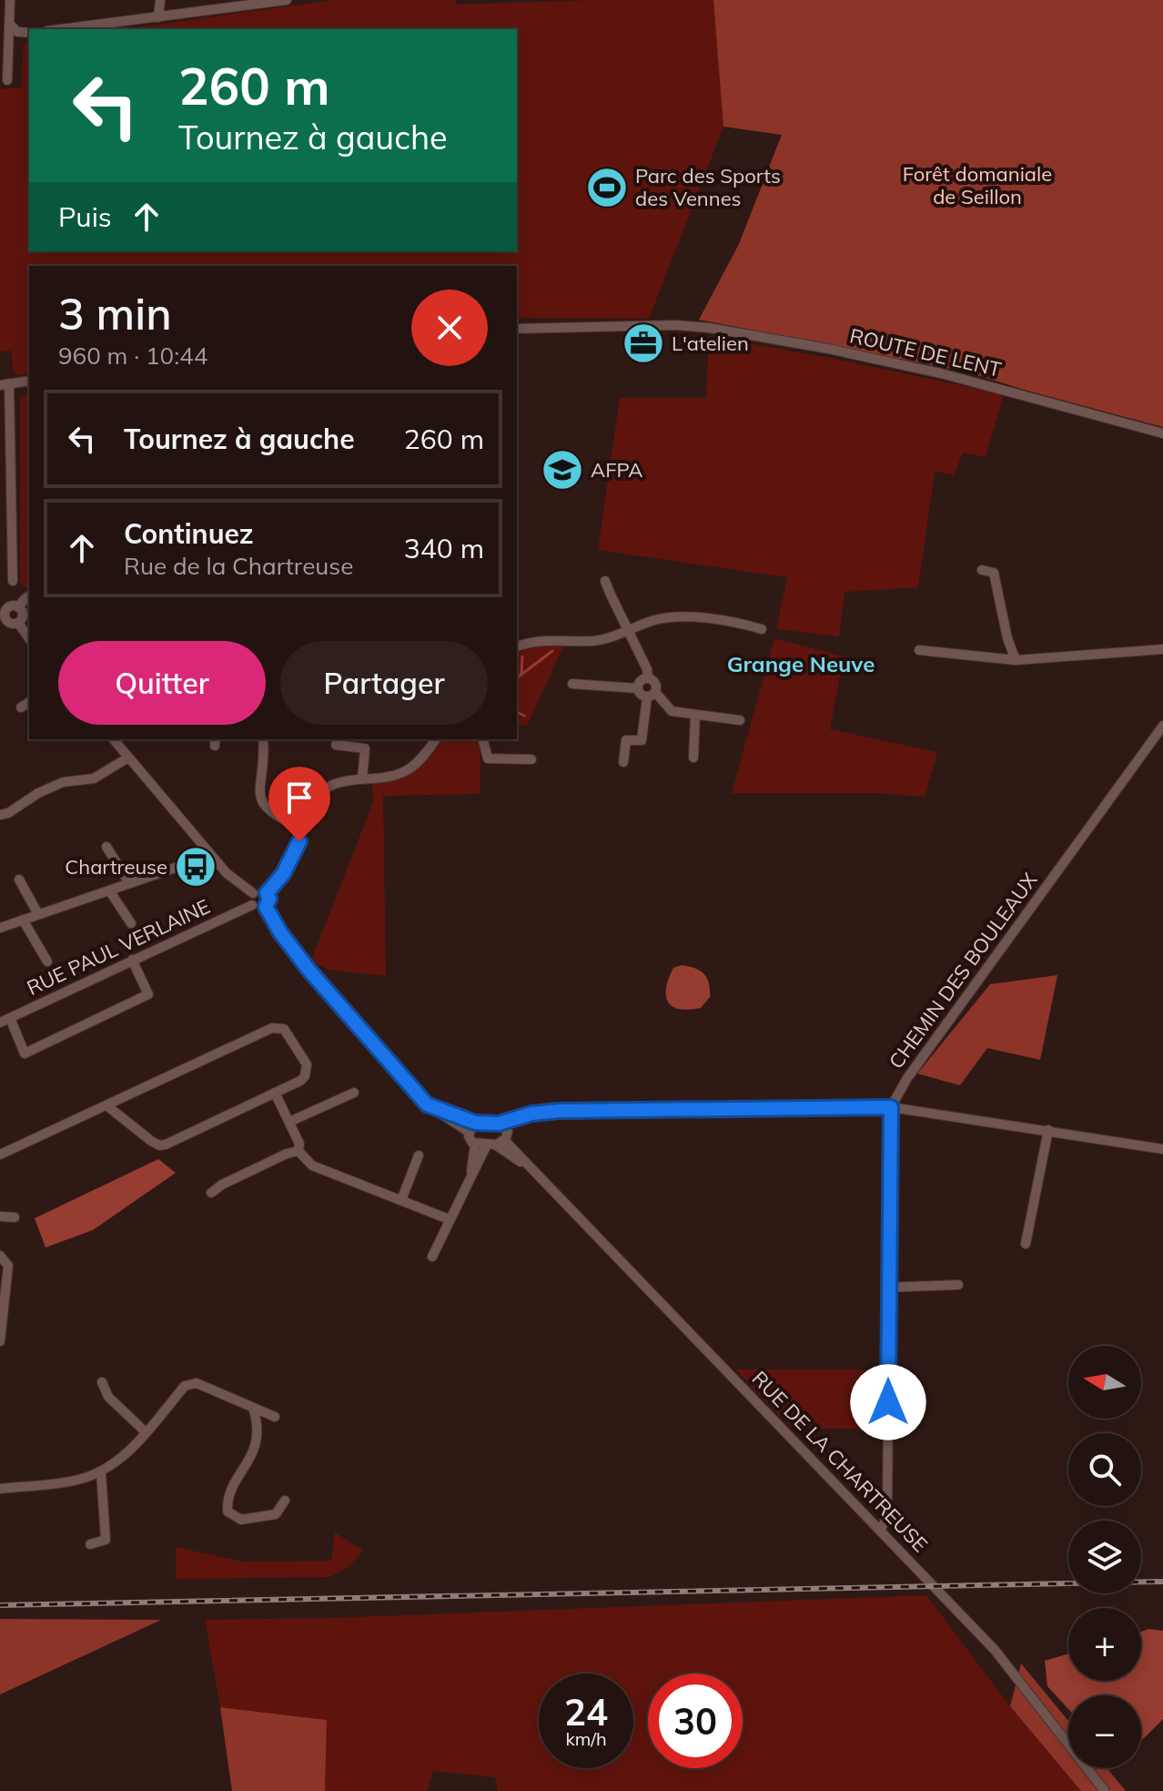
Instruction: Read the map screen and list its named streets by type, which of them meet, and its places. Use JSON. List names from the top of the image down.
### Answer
{
  "streets": {
    "street": [
      "ROUTE DE LENT",
      "RUE PAUL VERLAINE",
      "CHEMIN DES BOULEAUX",
      "RUE DE LA CHARTREUSE"
    ]
  },
  "crossings": [
    ["CHEMIN DES BOULEAUX", "RUE DE LA CHARTREUSE"]
  ],
  "districts": ["Grange Neuve"],
  "parks": ["Forêt domaniale de Seillon"],
  "places": {
    "sports": ["Parc des Sports des Vennes"],
    "office": ["L'atelien"],
    "school or university": ["AFPA"],
    "bus stop": ["Chartreuse"]
  },
  "north": "left",
  "page": {
    "turn": ["260 m", "Tournez à gauche"],
    "then": "Puis",
    "heading": ["3 min", "960 m · 10:44"],
    "list": [
      {
        "name": "Tournez à gauche",
        "value": "260 m"
      },
      {
        "name": "Continuez",
        "note": "Rue de la Chartreuse",
        "value": "340 m"
      }
    ],
    "buttons": ["Quitter", "Partager"],
    "map_buttons": ["+", "−"],
    "speed": "24 km/h",
    "limit": "30"
  }
}
